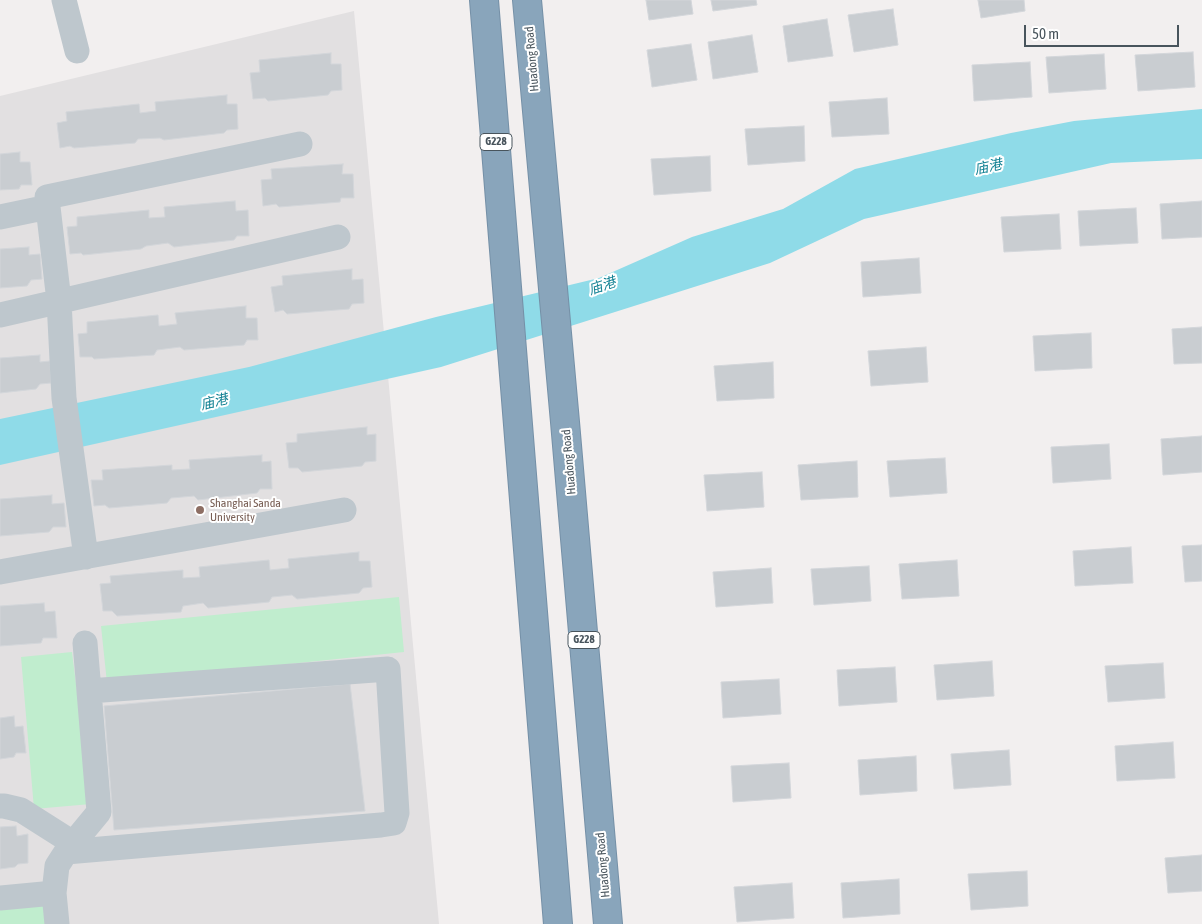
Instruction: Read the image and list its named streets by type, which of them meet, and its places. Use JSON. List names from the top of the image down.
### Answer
{
  "streets": {
    "highway": ["Huadong Road", "G228"]
  },
  "water": ["庙港"],
  "places": ["Shanghai Sanda University"],
  "scale_bar": "50 m"
}
